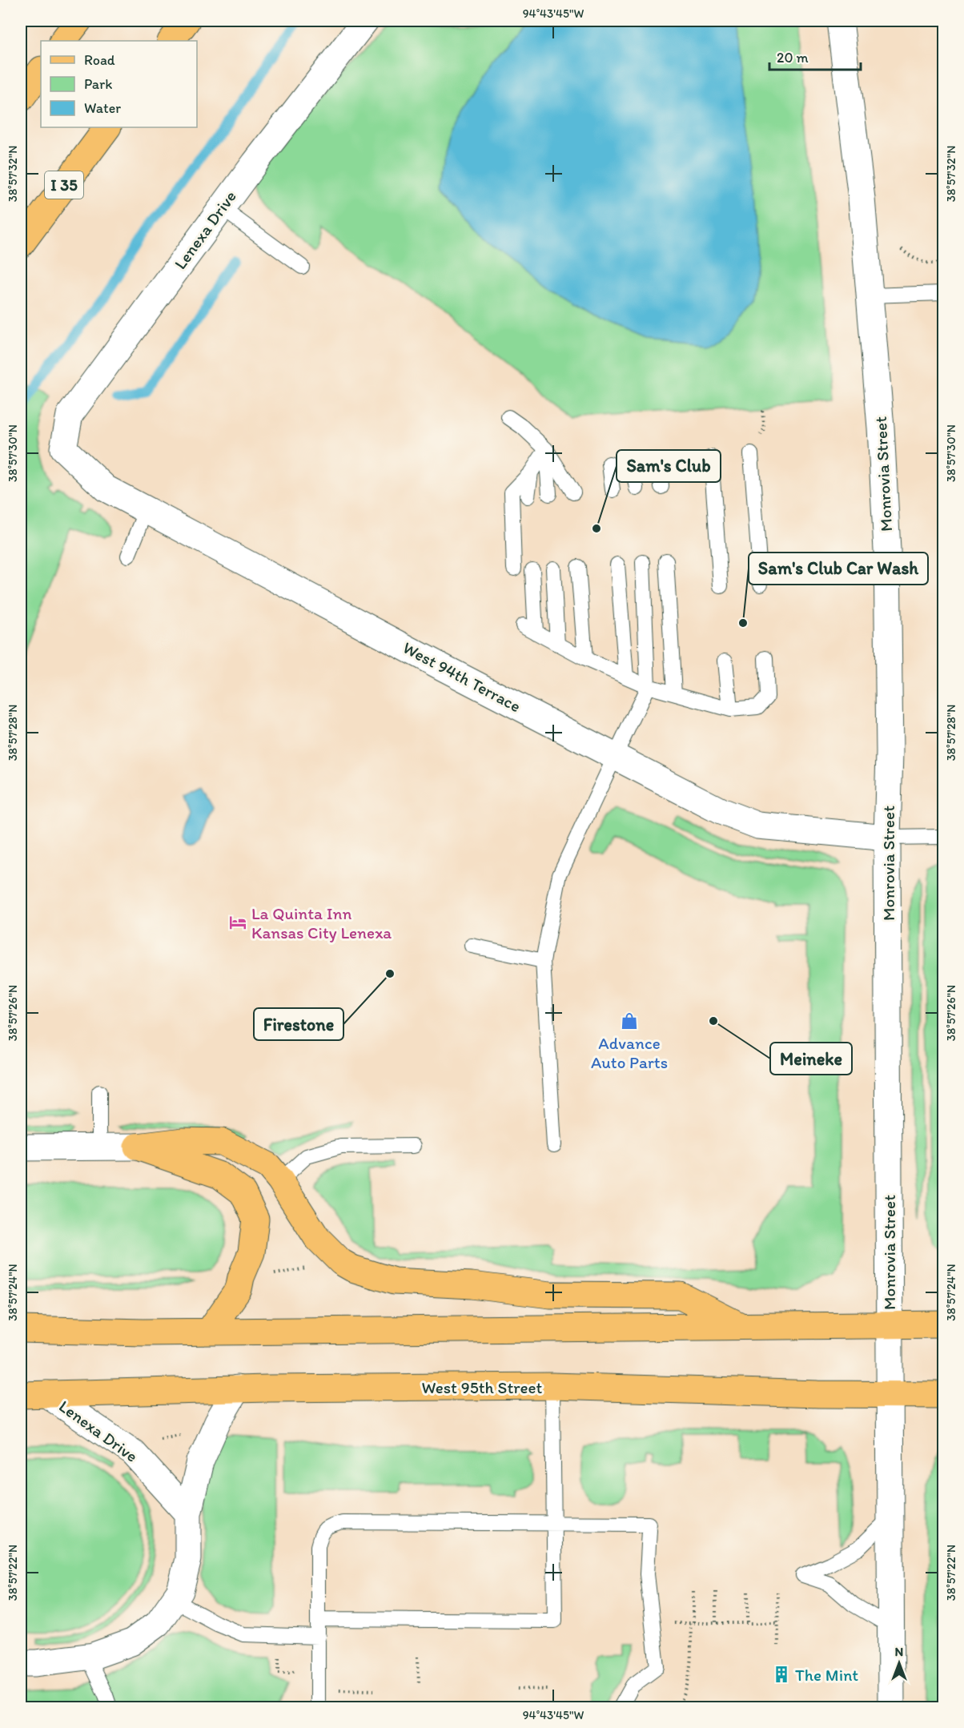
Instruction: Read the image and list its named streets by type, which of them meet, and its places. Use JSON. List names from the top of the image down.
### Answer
{
  "streets": {
    "main road": ["I 35", "West 95th Street"],
    "street": ["Lenexa Drive", "Monrovia Street", "West 94th Terrace"]
  },
  "crossings": [
    ["Lenexa Drive", "West 94th Terrace"],
    ["Lenexa Drive", "West 95th Street"],
    ["Monrovia Street", "West 94th Terrace"],
    ["Monrovia Street", "West 95th Street"]
  ],
  "places": {
    "other": [
      "Sam's Club",
      "Sam's Club Car Wash",
      "Firestone",
      "Meineke"
    ],
    "hotel": ["La Quinta Inn Kansas City Lenexa"],
    "shop": ["Advance Auto Parts"],
    "building": ["The Mint"]
  },
  "legend": ["Road", "Park", "Water"],
  "scale_bar": "20 m",
  "north": "top",
  "coordinates": [
    "94°43'45\"W",
    "38°57'32\"N",
    "38°57'30\"N",
    "38°57'28\"N",
    "38°57'26\"N",
    "38°57'24\"N",
    "38°57'22\"N"
  ]
}
